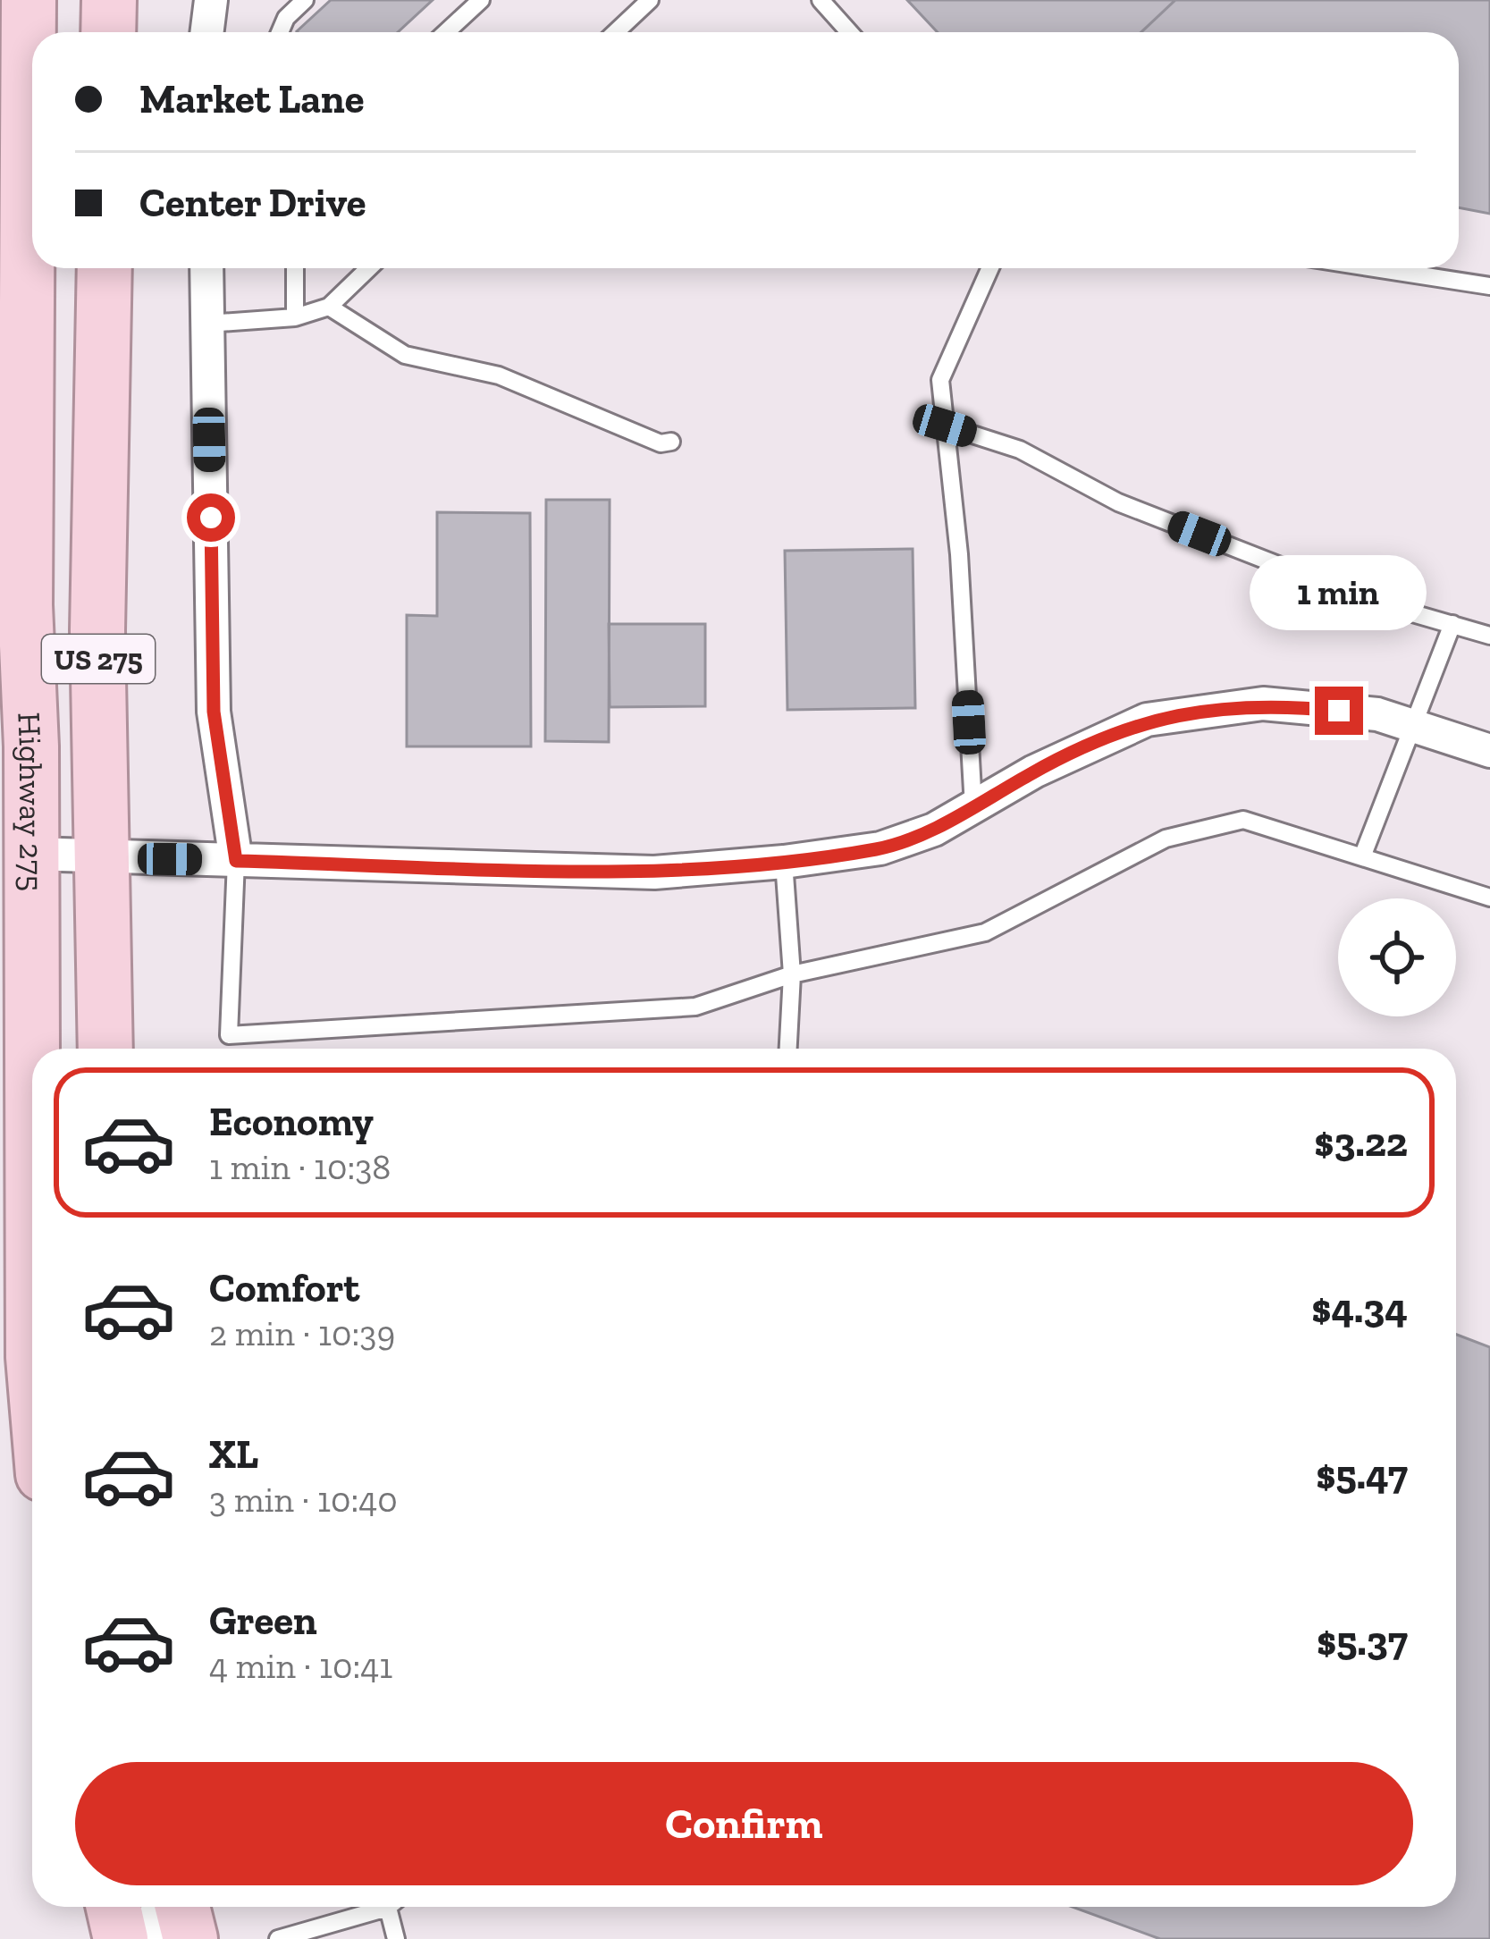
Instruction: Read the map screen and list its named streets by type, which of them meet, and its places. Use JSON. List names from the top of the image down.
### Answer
{
  "streets": {
    "highway": ["US 275", "Highway 275"]
  },
  "page": {
    "banner": ["Market Lane", "Center Drive"],
    "bubble": "1 min",
    "list": [
      {
        "name": "Economy",
        "note": "1 min · 10:38",
        "value": "$3.22"
      },
      {
        "name": "Comfort",
        "note": "2 min · 10:39",
        "value": "$4.34"
      },
      {
        "name": "XL",
        "note": "3 min · 10:40",
        "value": "$5.47"
      },
      {
        "name": "Green",
        "note": "4 min · 10:41",
        "value": "$5.37"
      }
    ],
    "buttons": "Confirm"
  }
}
